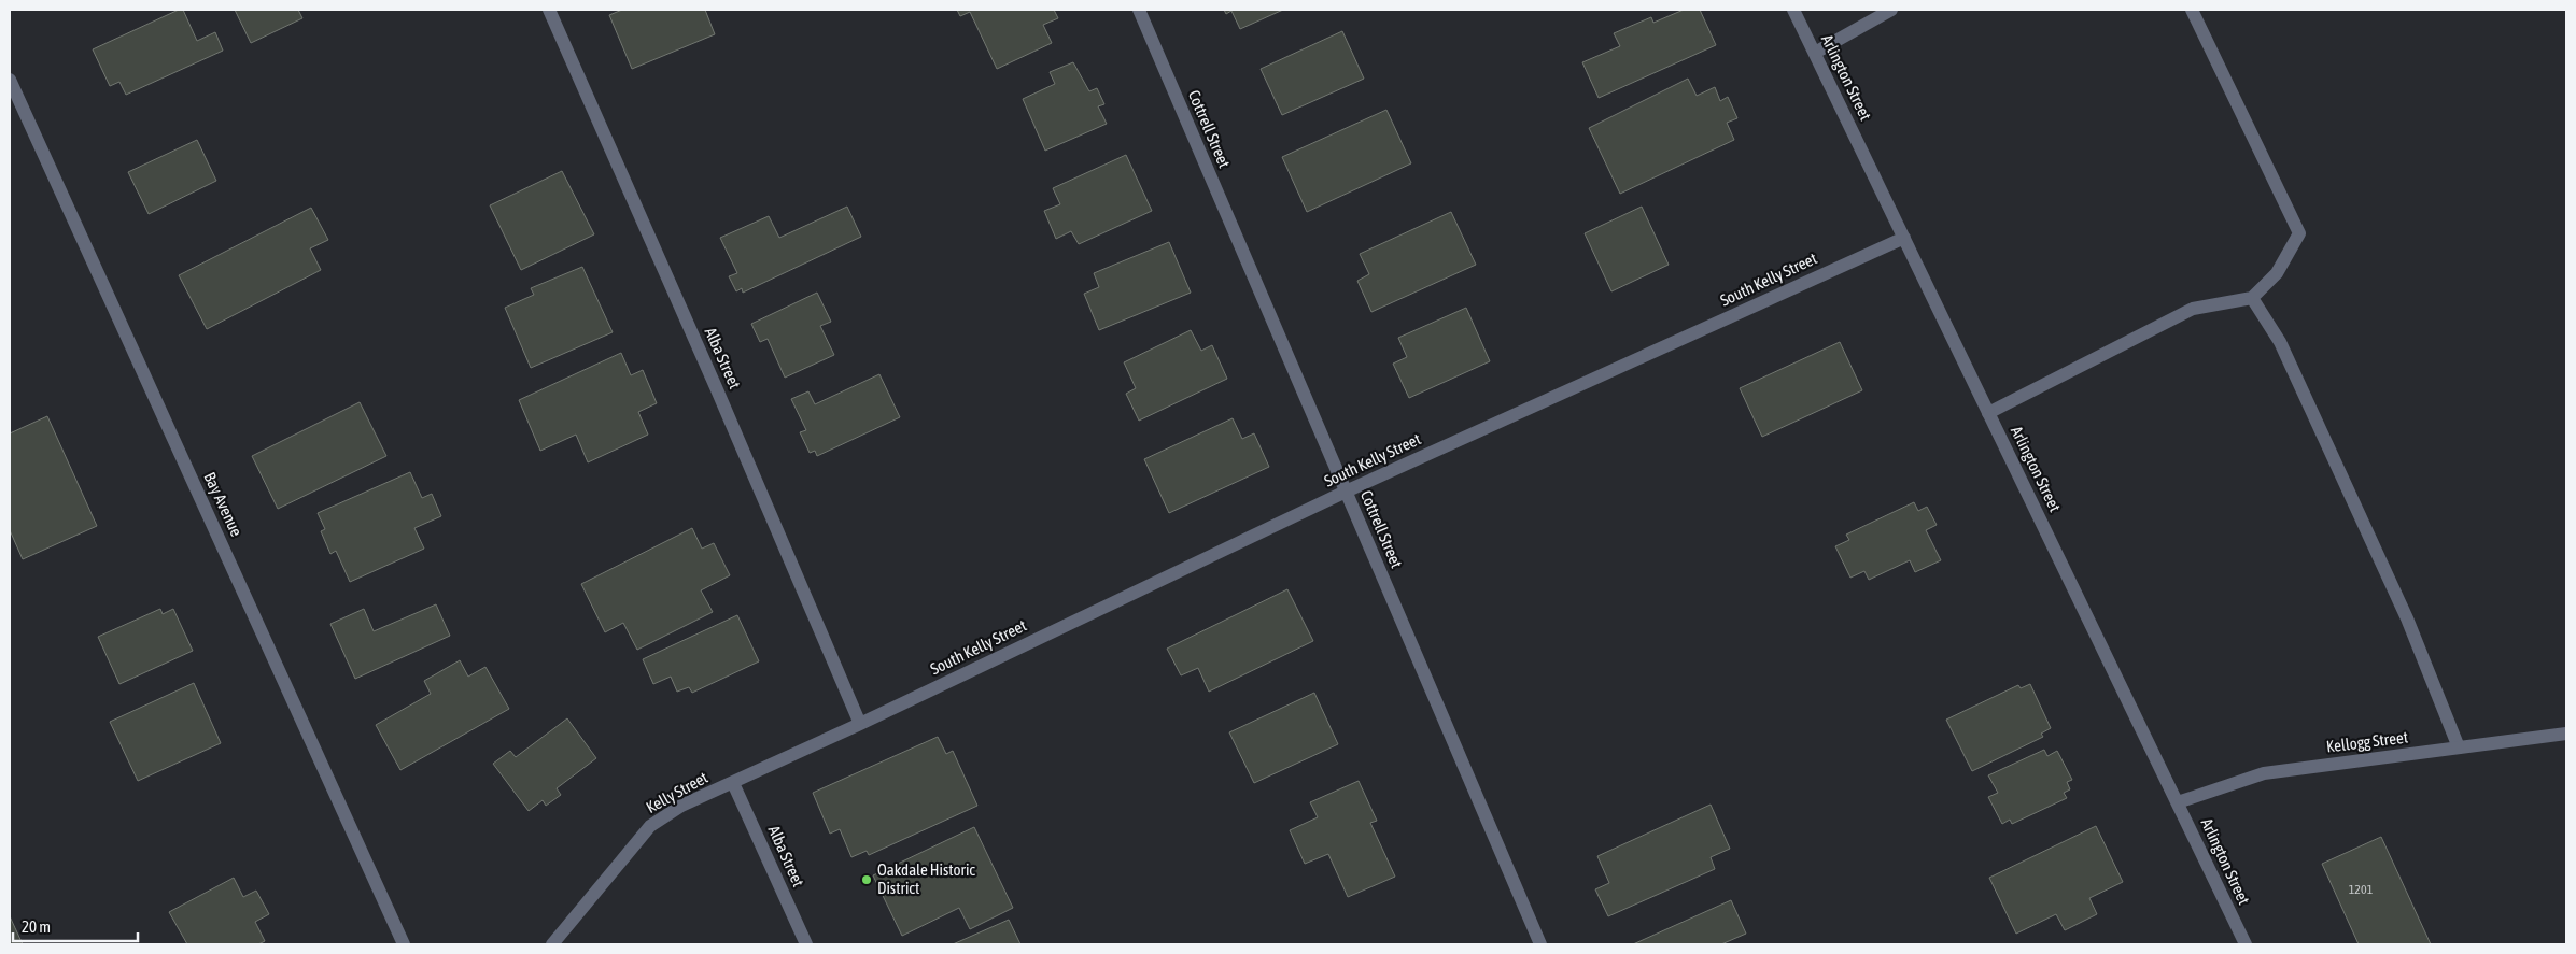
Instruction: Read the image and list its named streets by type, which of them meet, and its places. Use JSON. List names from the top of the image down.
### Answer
{
  "streets": {
    "street": [
      "Arlington Street",
      "Cottrell Street",
      "South Kelly Street",
      "Alba Street",
      "Bay Avenue",
      "Kellogg Street",
      "Kelly Street"
    ]
  },
  "crossings": [
    ["Arlington Street", "South Kelly Street"],
    ["Arlington Street", "Kellogg Street"],
    ["Cottrell Street", "South Kelly Street"],
    ["South Kelly Street", "Alba Street"],
    ["South Kelly Street", "Kelly Street"],
    ["Alba Street", "Kelly Street"]
  ],
  "places": ["Oakdale Historic District"],
  "house_numbers": ["1201"],
  "scale_bar": "20 m"
}
